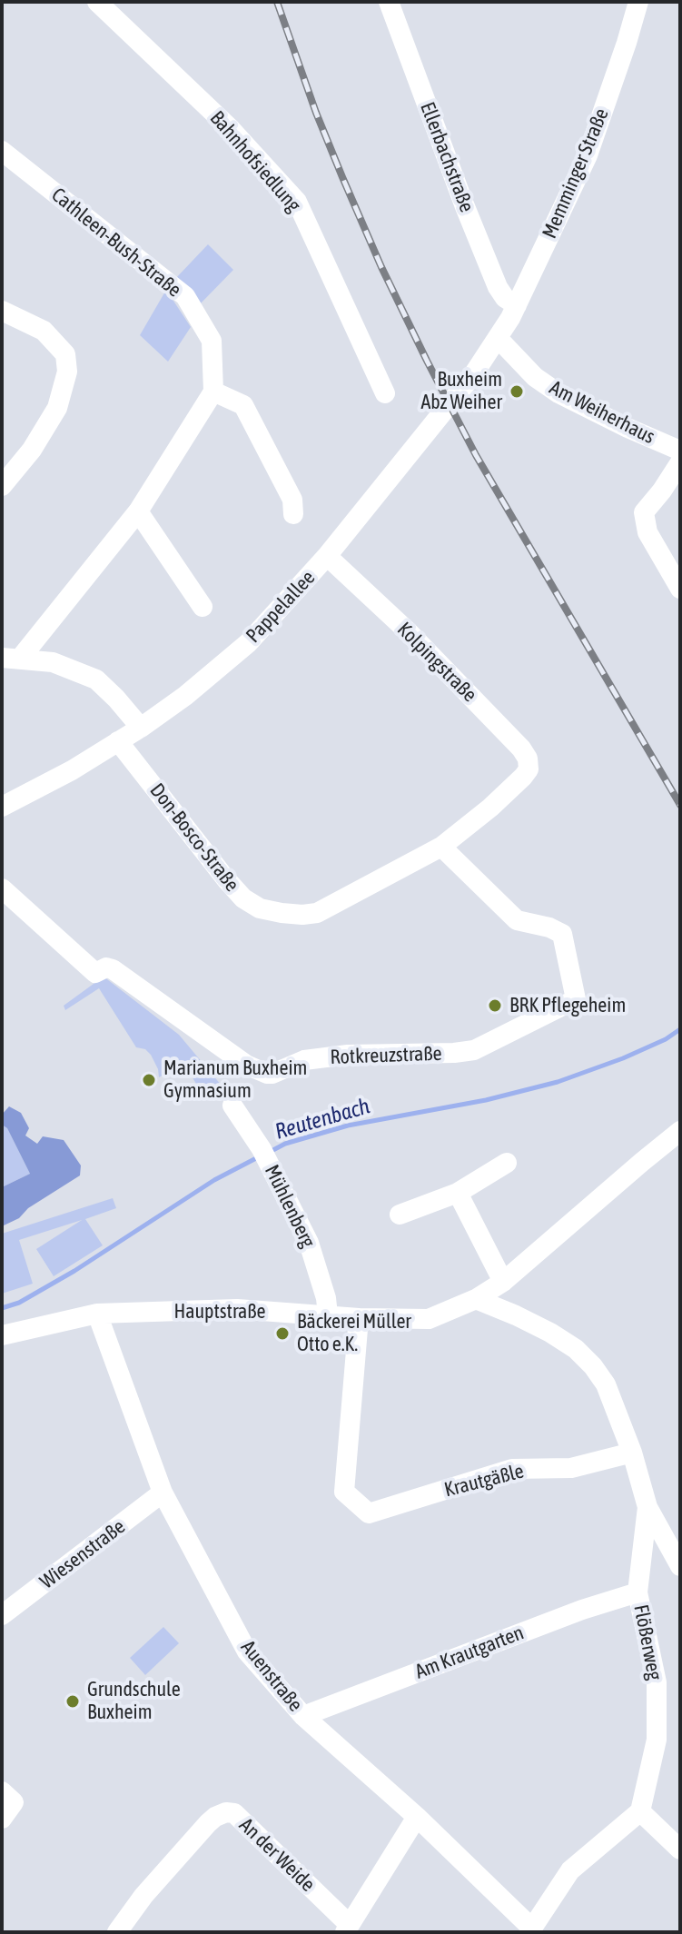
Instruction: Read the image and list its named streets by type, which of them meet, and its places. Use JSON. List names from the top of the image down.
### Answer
{
  "streets": {
    "street": [
      "Ellerbachstraße",
      "Bahnhofsiedlung",
      "Memminger Straße",
      "Cathleen-Bush-Straße",
      "Am Weiherhaus",
      "Pappelallee",
      "Kolpingstraße",
      "Don-Bosco-Straße",
      "Rotkreuzstraße",
      "Mühlenberg",
      "Hauptstraße",
      "Krautgäßle",
      "Wiesenstraße",
      "Flößerweg",
      "Am Krautgarten",
      "Auenstraße",
      "An der Weide"
    ]
  },
  "crossings": [
    ["Ellerbachstraße", "Memminger Straße"],
    ["Memminger Straße", "Am Weiherhaus"],
    ["Memminger Straße", "Pappelallee"],
    ["Am Weiherhaus", "Pappelallee"],
    ["Pappelallee", "Kolpingstraße"],
    ["Pappelallee", "Don-Bosco-Straße"],
    ["Kolpingstraße", "Don-Bosco-Straße"],
    ["Don-Bosco-Straße", "Rotkreuzstraße"],
    ["Mühlenberg", "Hauptstraße"],
    ["Hauptstraße", "Krautgäßle"],
    ["Hauptstraße", "Flößerweg"],
    ["Hauptstraße", "Auenstraße"],
    ["Krautgäßle", "Flößerweg"],
    ["Wiesenstraße", "Auenstraße"],
    ["Flößerweg", "Am Krautgarten"],
    ["Am Krautgarten", "Auenstraße"]
  ],
  "water": ["Reutenbach"],
  "places": [
    "Buxheim Abz Weiher",
    "BRK Pflegeheim",
    "Marianum Buxheim Gymnasium",
    "Bäckerei Müller Otto e.K.",
    "Grundschule Buxheim"
  ]
}
